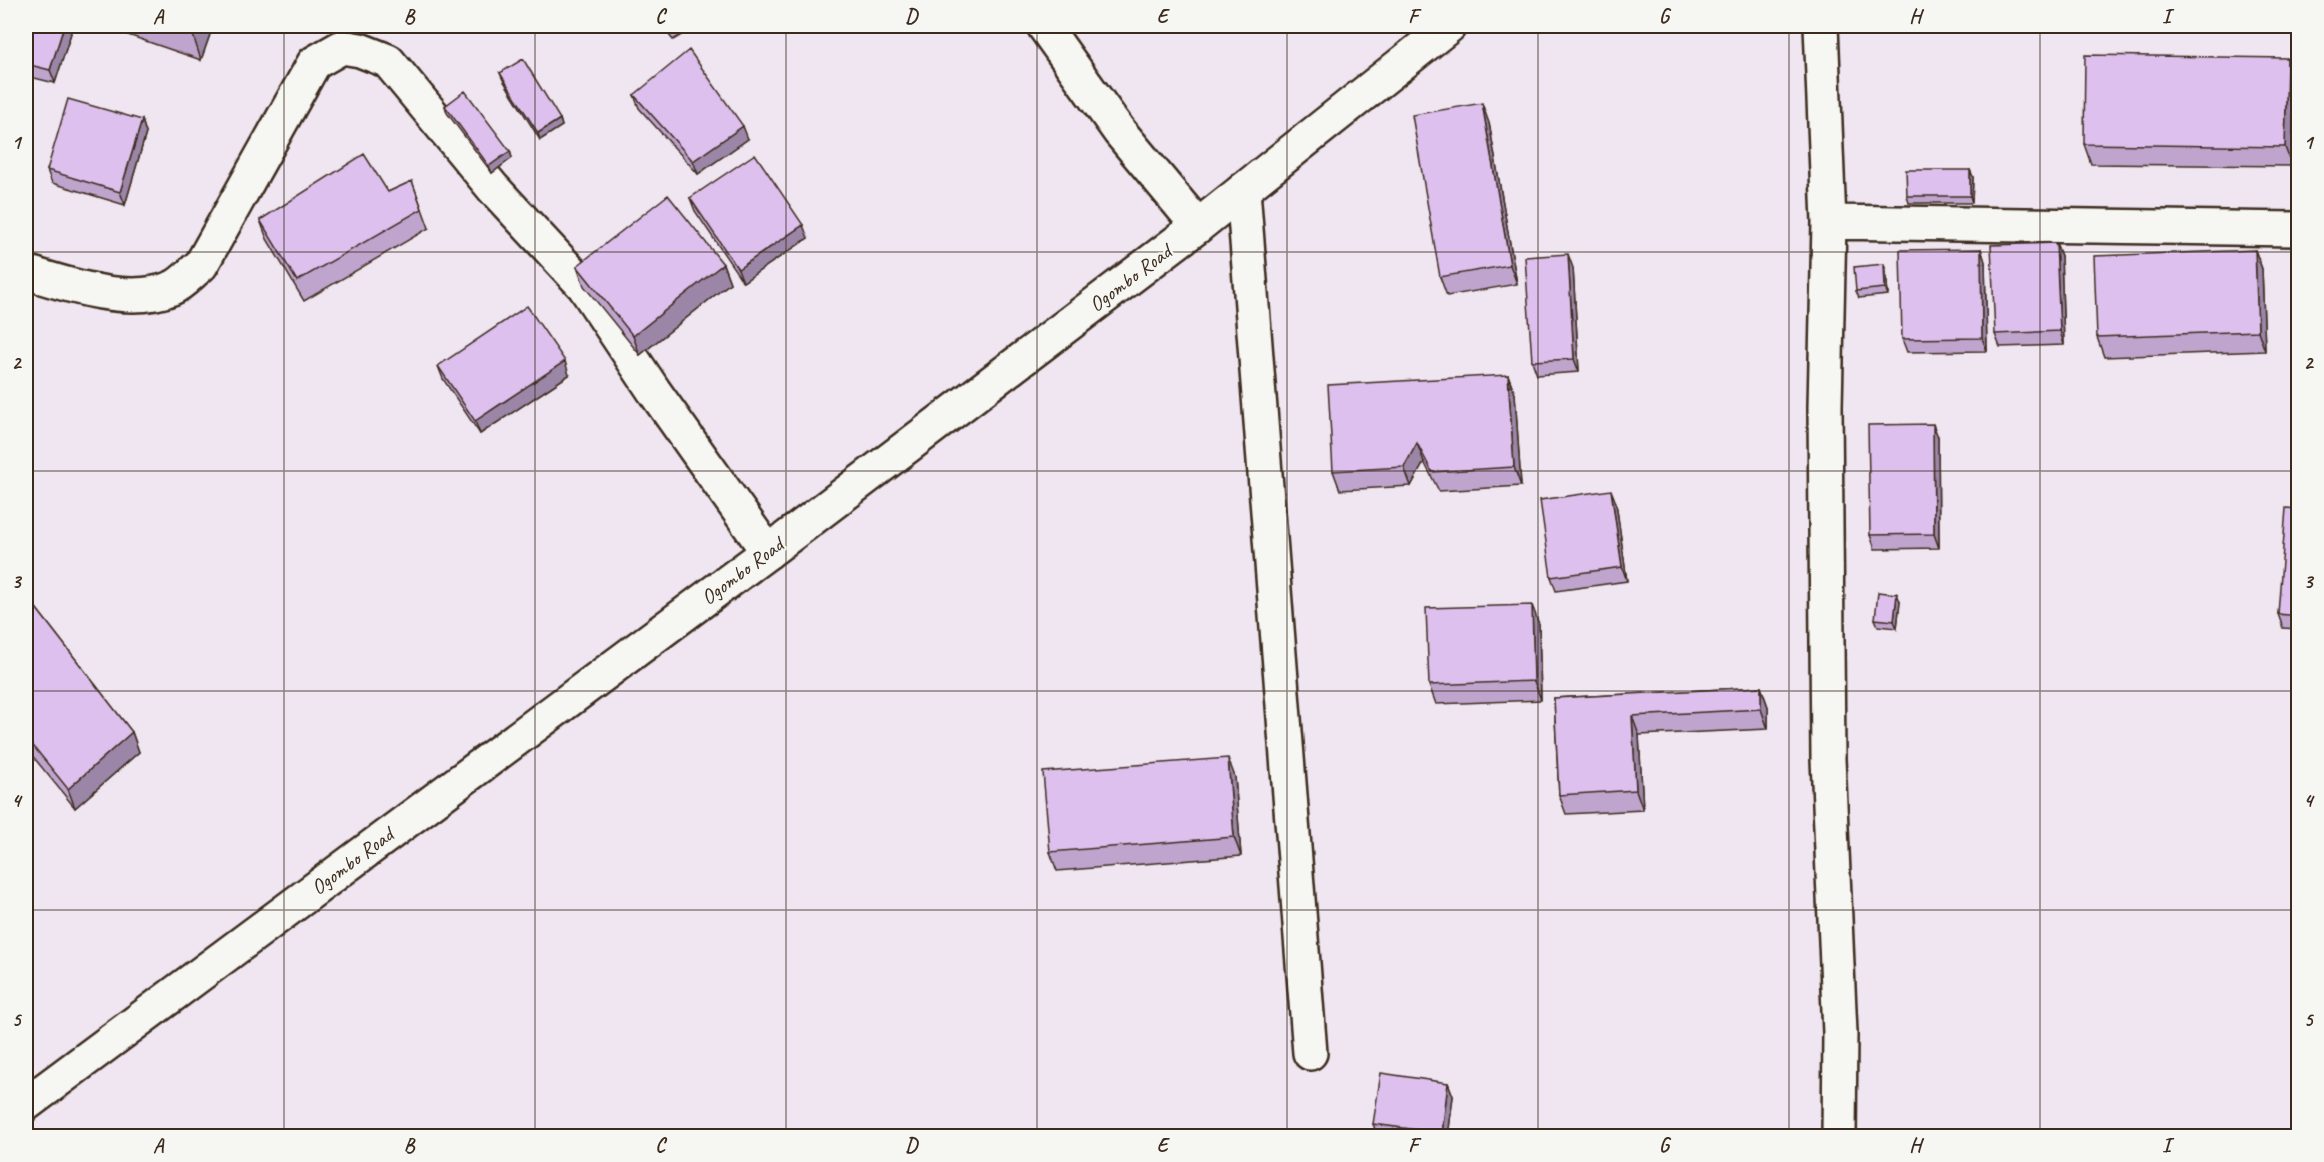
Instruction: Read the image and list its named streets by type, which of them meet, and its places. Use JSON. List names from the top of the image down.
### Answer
{
  "streets": {
    "street": ["Ogombo Road"]
  },
  "grid": {
    "columns": [
      "A",
      "B",
      "C",
      "D",
      "E",
      "F",
      "G",
      "H",
      "I"
    ],
    "rows": [
      "1",
      "2",
      "3",
      "4",
      "5"
    ]
  }
}
